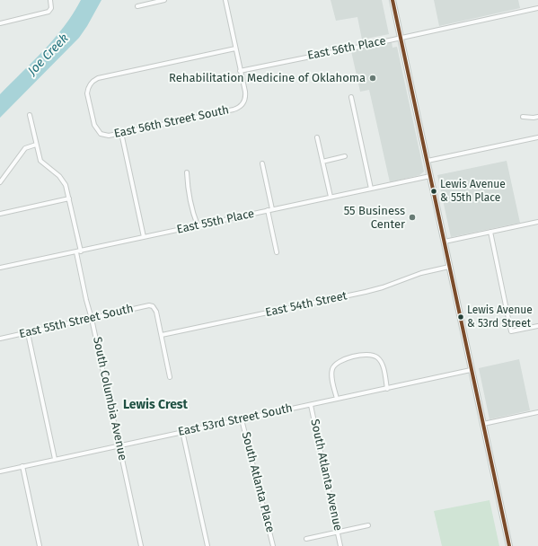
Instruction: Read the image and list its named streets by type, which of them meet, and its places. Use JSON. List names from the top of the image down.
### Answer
{
  "streets": {
    "street": [
      "East 56th Place",
      "East 56th Street South",
      "East 55th Place",
      "East 54th Street",
      "East 55th Street South",
      "South Columbia Avenue",
      "East 53rd Street South",
      "South Atlanta Avenue",
      "South Atlanta Place"
    ]
  },
  "crossings": [
    ["East 56th Place", "East 56th Street South"],
    ["East 55th Place", "South Columbia Avenue"],
    ["East 54th Street", "East 55th Street South"],
    ["East 55th Street South", "South Columbia Avenue"],
    ["South Columbia Avenue", "East 53rd Street South"],
    ["East 53rd Street South", "South Atlanta Avenue"],
    ["East 53rd Street South", "South Atlanta Place"]
  ],
  "districts": ["Lewis Crest"],
  "water": ["Joe Creek"],
  "places": [
    "Rehabilitation Medicine of Oklahoma",
    "Lewis Avenue & 55th Place",
    "55 Business Center",
    "Lewis Avenue & 53rd Street"
  ]
}
